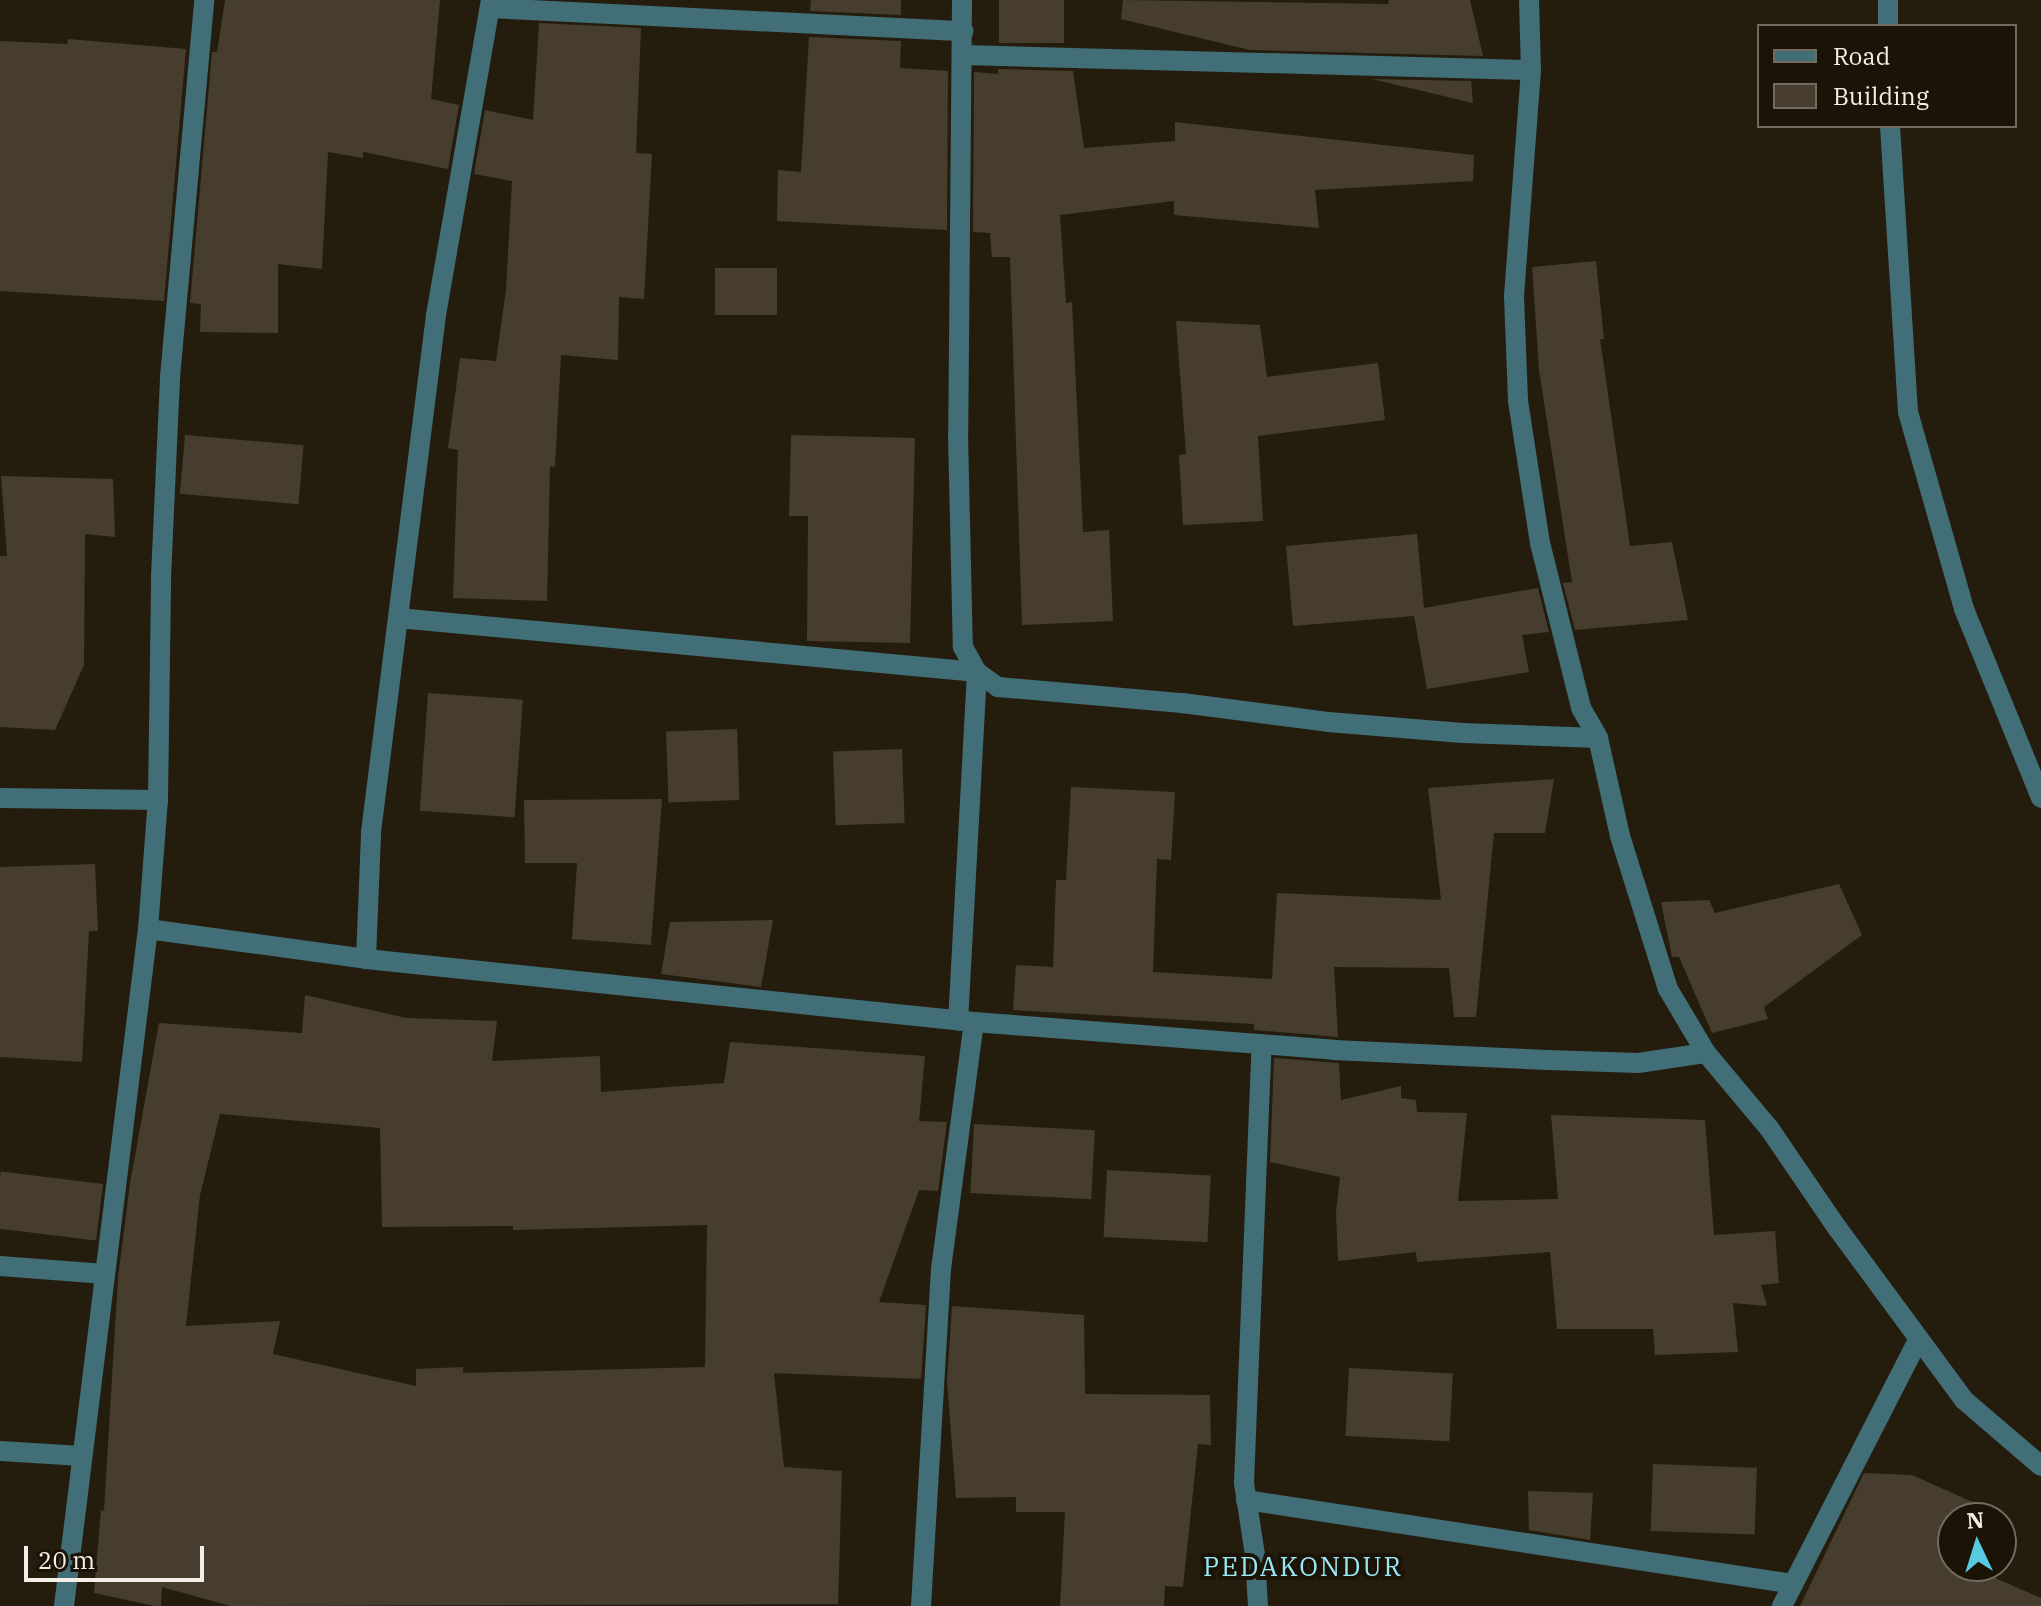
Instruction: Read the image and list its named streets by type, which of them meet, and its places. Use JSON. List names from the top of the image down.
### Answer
{
  "districts": ["PEDAKONDUR"],
  "legend": ["Road", "Building"],
  "scale_bar": "20 m",
  "north": "top"
}
